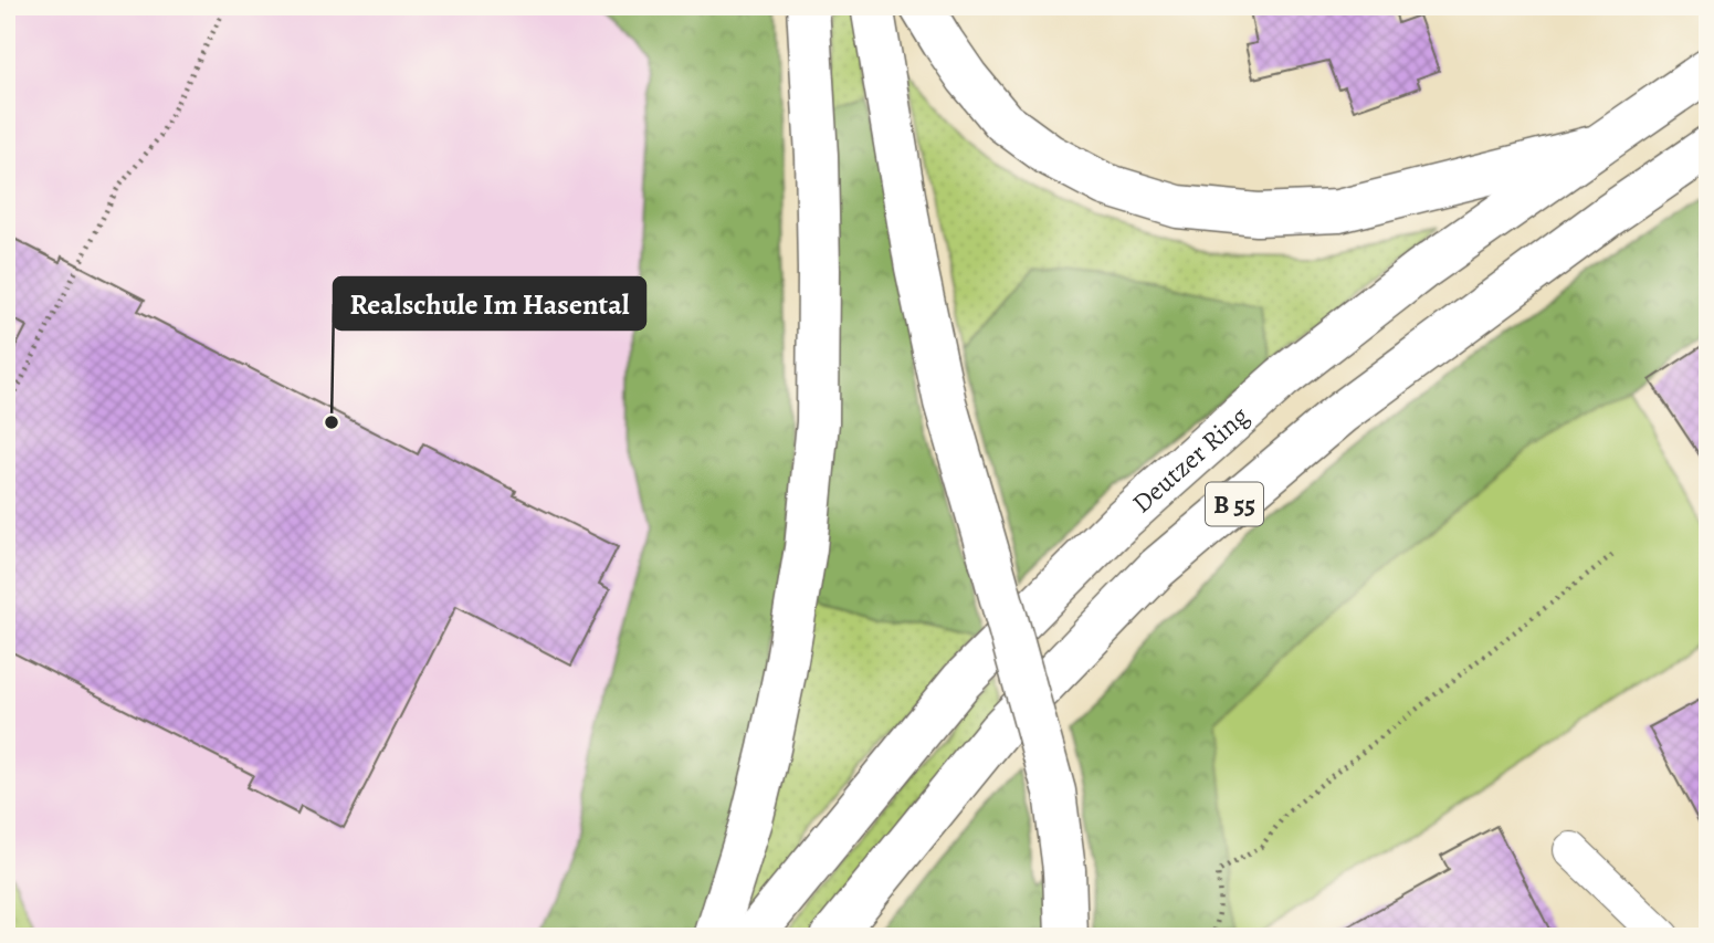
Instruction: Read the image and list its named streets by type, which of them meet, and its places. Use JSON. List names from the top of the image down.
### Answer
{
  "streets": {
    "main road": ["Deutzer Ring", "B 55"]
  },
  "crossings": [
    ["Deutzer Ring", "B 55"]
  ],
  "places": ["Realschule Im Hasental"]
}
